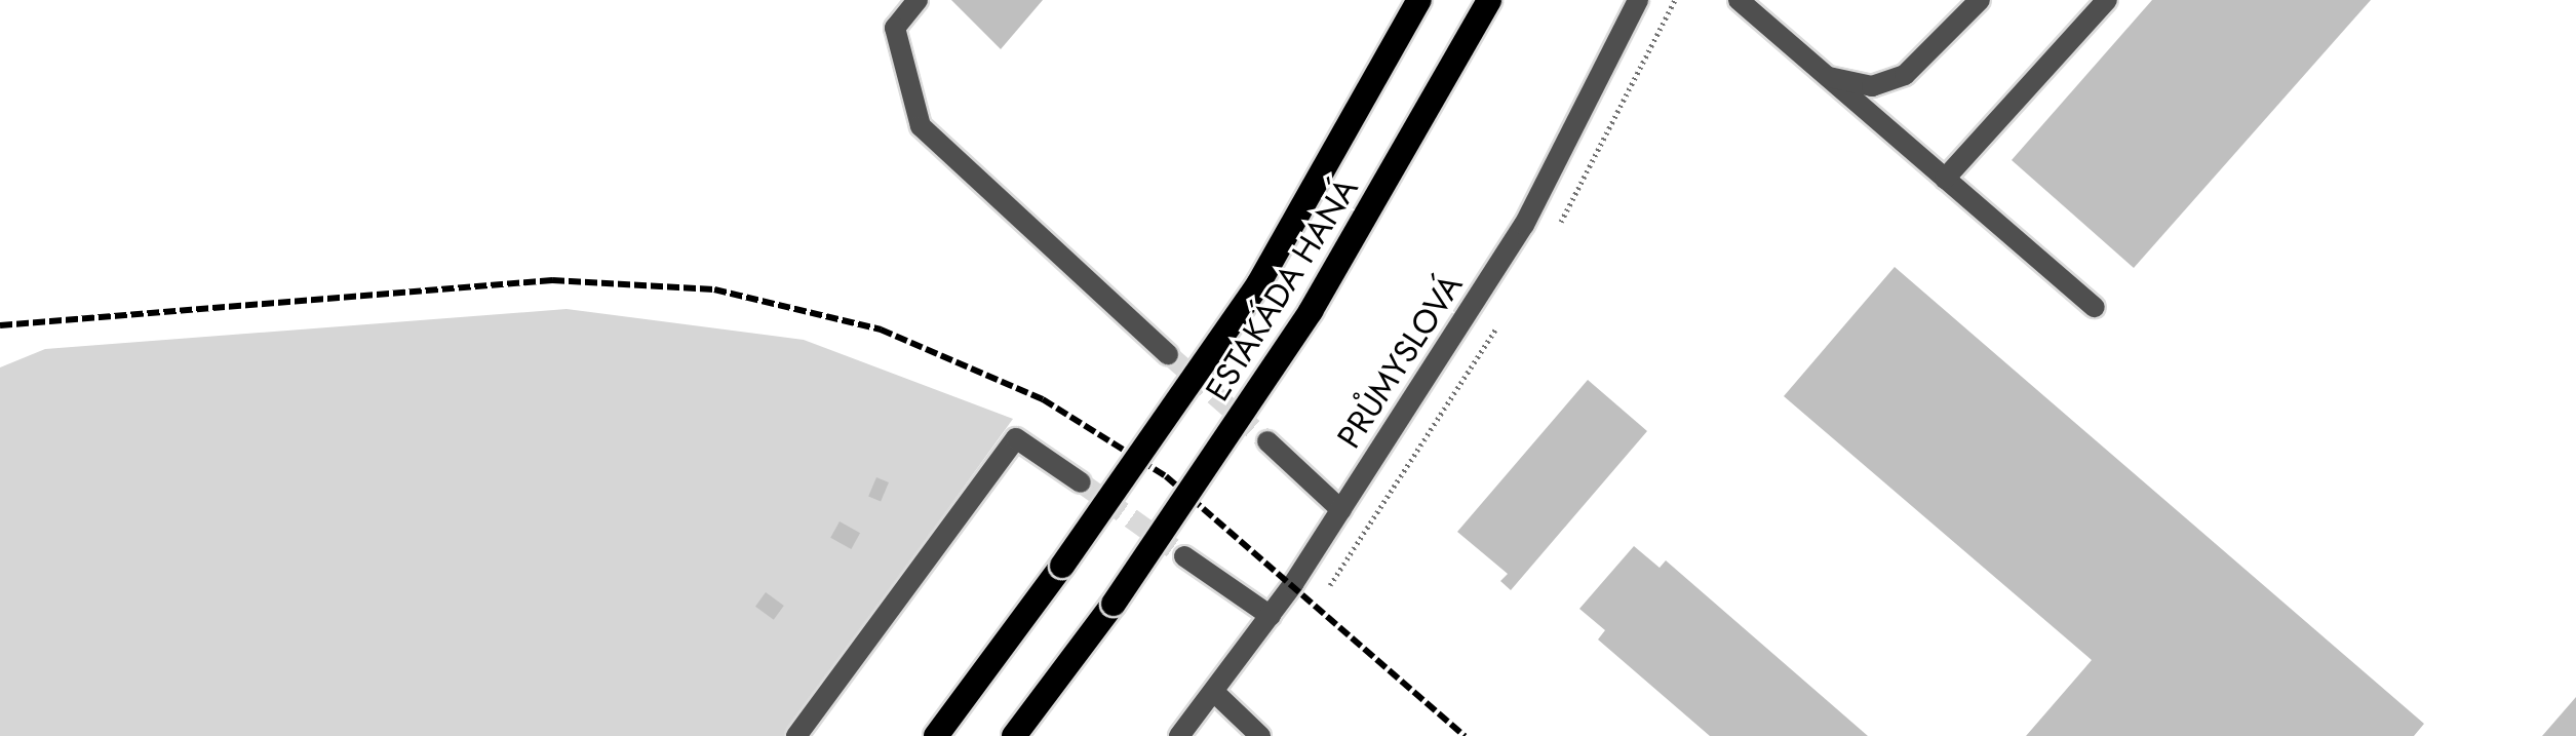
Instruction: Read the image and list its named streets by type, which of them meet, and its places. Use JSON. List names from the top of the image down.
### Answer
{
  "streets": {
    "highway": ["ESTAKÁDA HANÁ"],
    "street": ["PRŮMYSLOVÁ"]
  }
}
